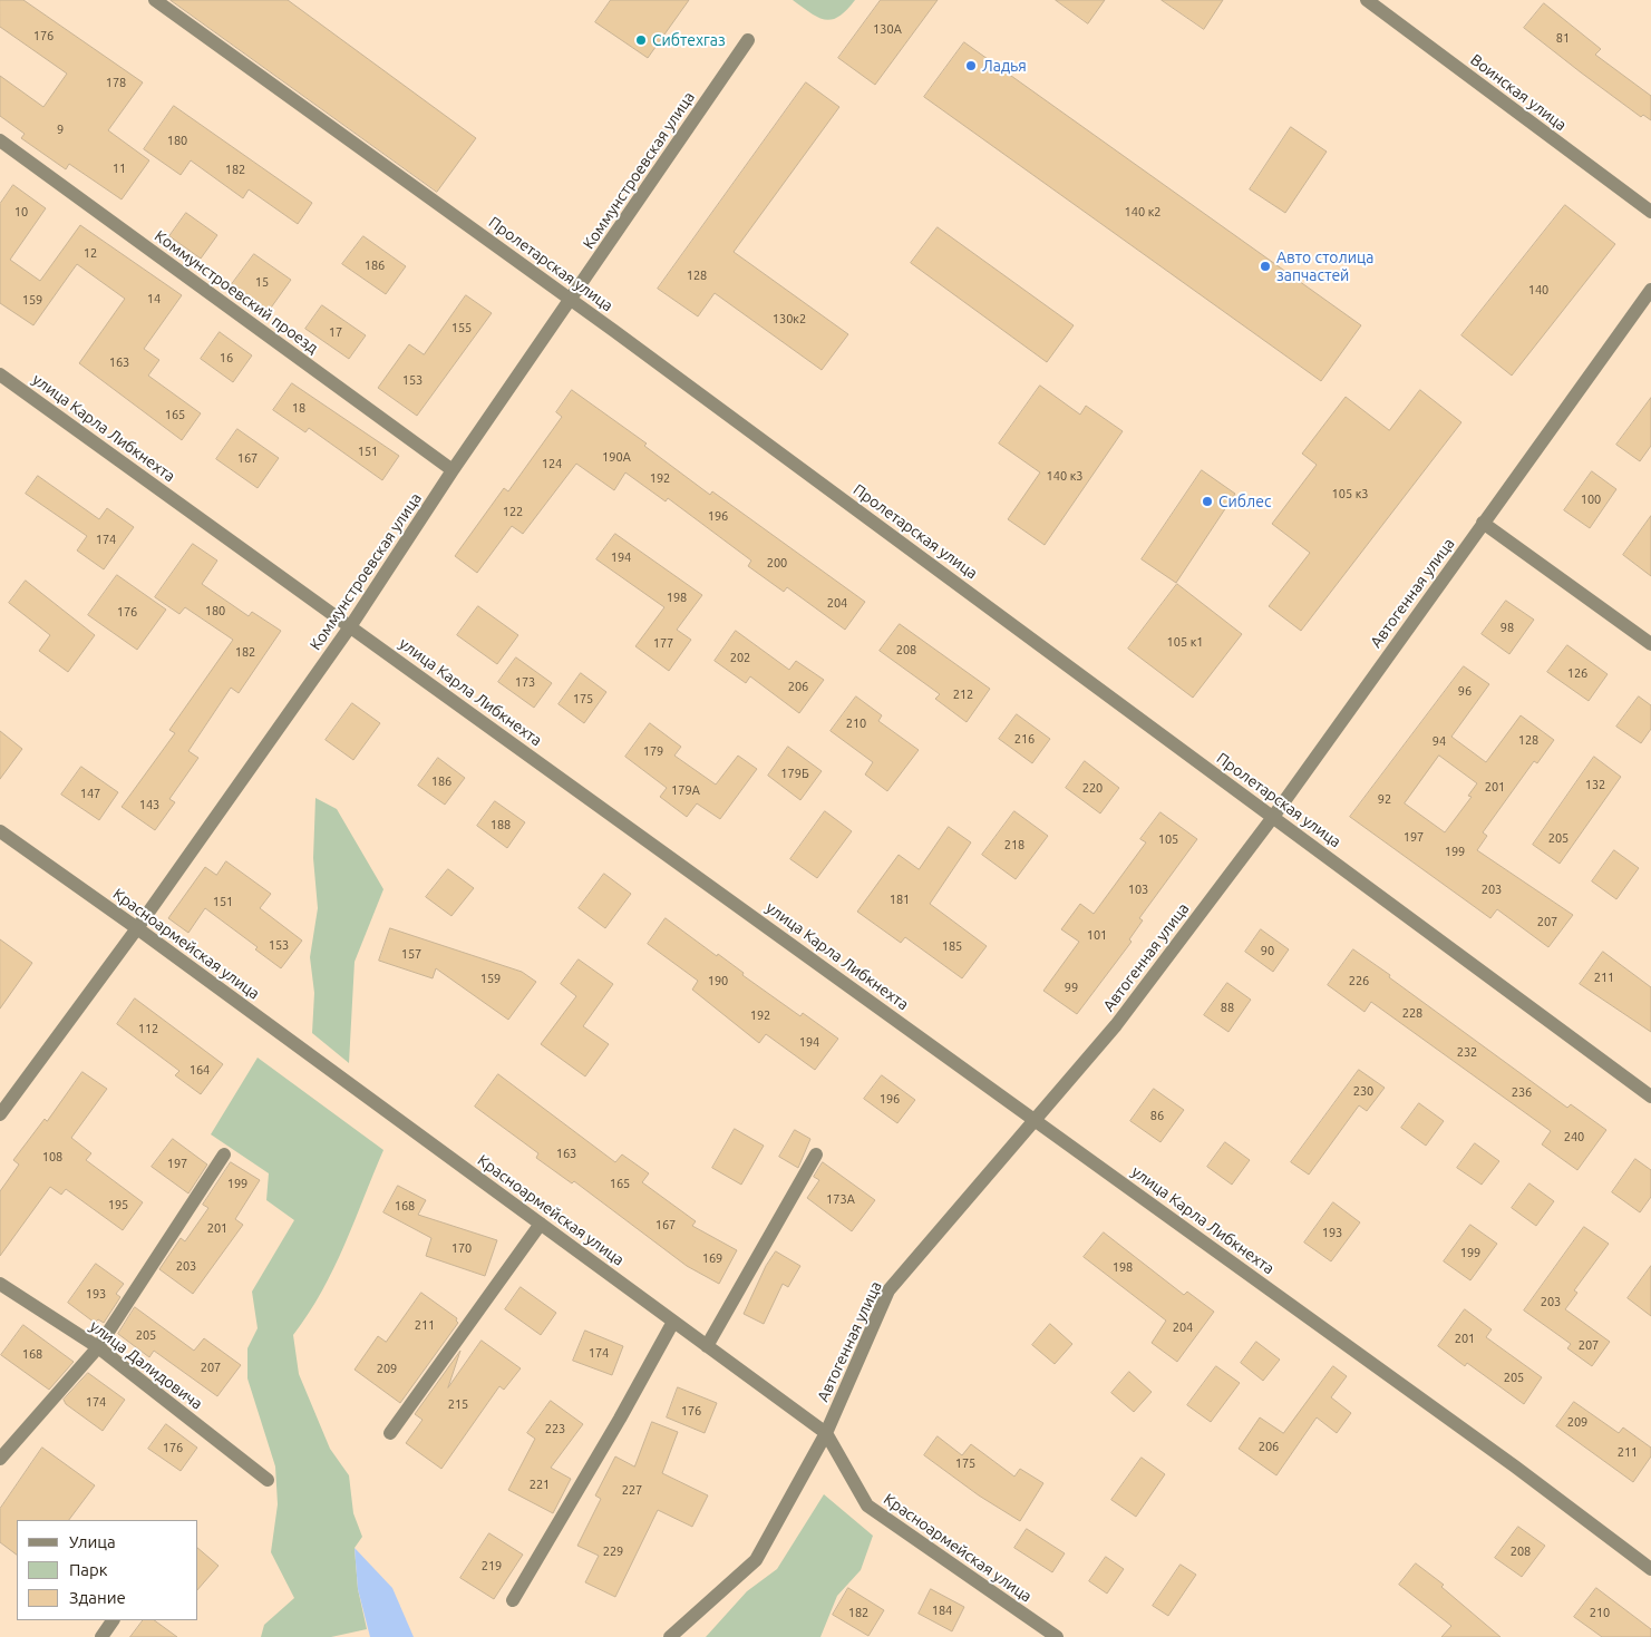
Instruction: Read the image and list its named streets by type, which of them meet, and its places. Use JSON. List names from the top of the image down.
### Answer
{
  "streets": {
    "street": [
      "Воинская улица",
      "Коммунстроевская улица",
      "Пролетарская улица",
      "Коммунстроевский проезд",
      "улица Карла Либкнехта",
      "Автогенная улица",
      "Красноармейская улица",
      "улица Далидовича"
    ]
  },
  "crossings": [
    ["Коммунстроевская улица", "Пролетарская улица"],
    ["Коммунстроевская улица", "Коммунстроевский проезд"],
    ["Коммунстроевская улица", "улица Карла Либкнехта"],
    ["Коммунстроевская улица", "Красноармейская улица"],
    ["Пролетарская улица", "Автогенная улица"],
    ["улица Карла Либкнехта", "Автогенная улица"],
    ["Автогенная улица", "Красноармейская улица"]
  ],
  "places": [
    "Сибтехгаз",
    "Ладья",
    "Авто столица запчастей",
    "Сиблес"
  ],
  "house_numbers": [
    "130А",
    "176",
    "81",
    "178",
    "9",
    "180",
    "11",
    "182",
    "10",
    "140 к2",
    "12",
    "186",
    "128",
    "15",
    "140",
    "14",
    "159",
    "130к2",
    "155",
    "17",
    "16",
    "163",
    "153",
    "18",
    "165",
    "151",
    "190А",
    "167",
    "124",
    "140 к3",
    "192",
    "105 к3",
    "100",
    "122",
    "196",
    "174",
    "194",
    "200",
    "198",
    "204",
    "180",
    "176",
    "98",
    "105 к1",
    "177",
    "208",
    "182",
    "202",
    "126",
    "173",
    "206",
    "96",
    "212",
    "175",
    "210",
    "216",
    "128",
    "94",
    "179",
    "179Б",
    "186",
    "132",
    "201",
    "220",
    "179А",
    "147",
    "92",
    "143",
    "188",
    "197",
    "205",
    "105",
    "218",
    "199",
    "103",
    "203",
    "181",
    "151",
    "207",
    "101",
    "153",
    "185",
    "90",
    "157",
    "211",
    "159",
    "190",
    "226",
    "99",
    "88",
    "228",
    "192",
    "112",
    "194",
    "232",
    "164",
    "230",
    "236",
    "196",
    "86",
    "240",
    "163",
    "108",
    "197",
    "199",
    "165",
    "173А",
    "195",
    "168",
    "167",
    "201",
    "193",
    "170",
    "199",
    "169",
    "203",
    "198",
    "193",
    "203",
    "211",
    "204",
    "205",
    "201",
    "207",
    "174",
    "168",
    "207",
    "209",
    "205",
    "174",
    "215",
    "176",
    "209",
    "223",
    "206",
    "176",
    "211",
    "175",
    "221",
    "227",
    "229",
    "208",
    "219",
    "184",
    "182",
    "210"
  ],
  "legend": ["Улица", "Парк", "Здание"]
}
